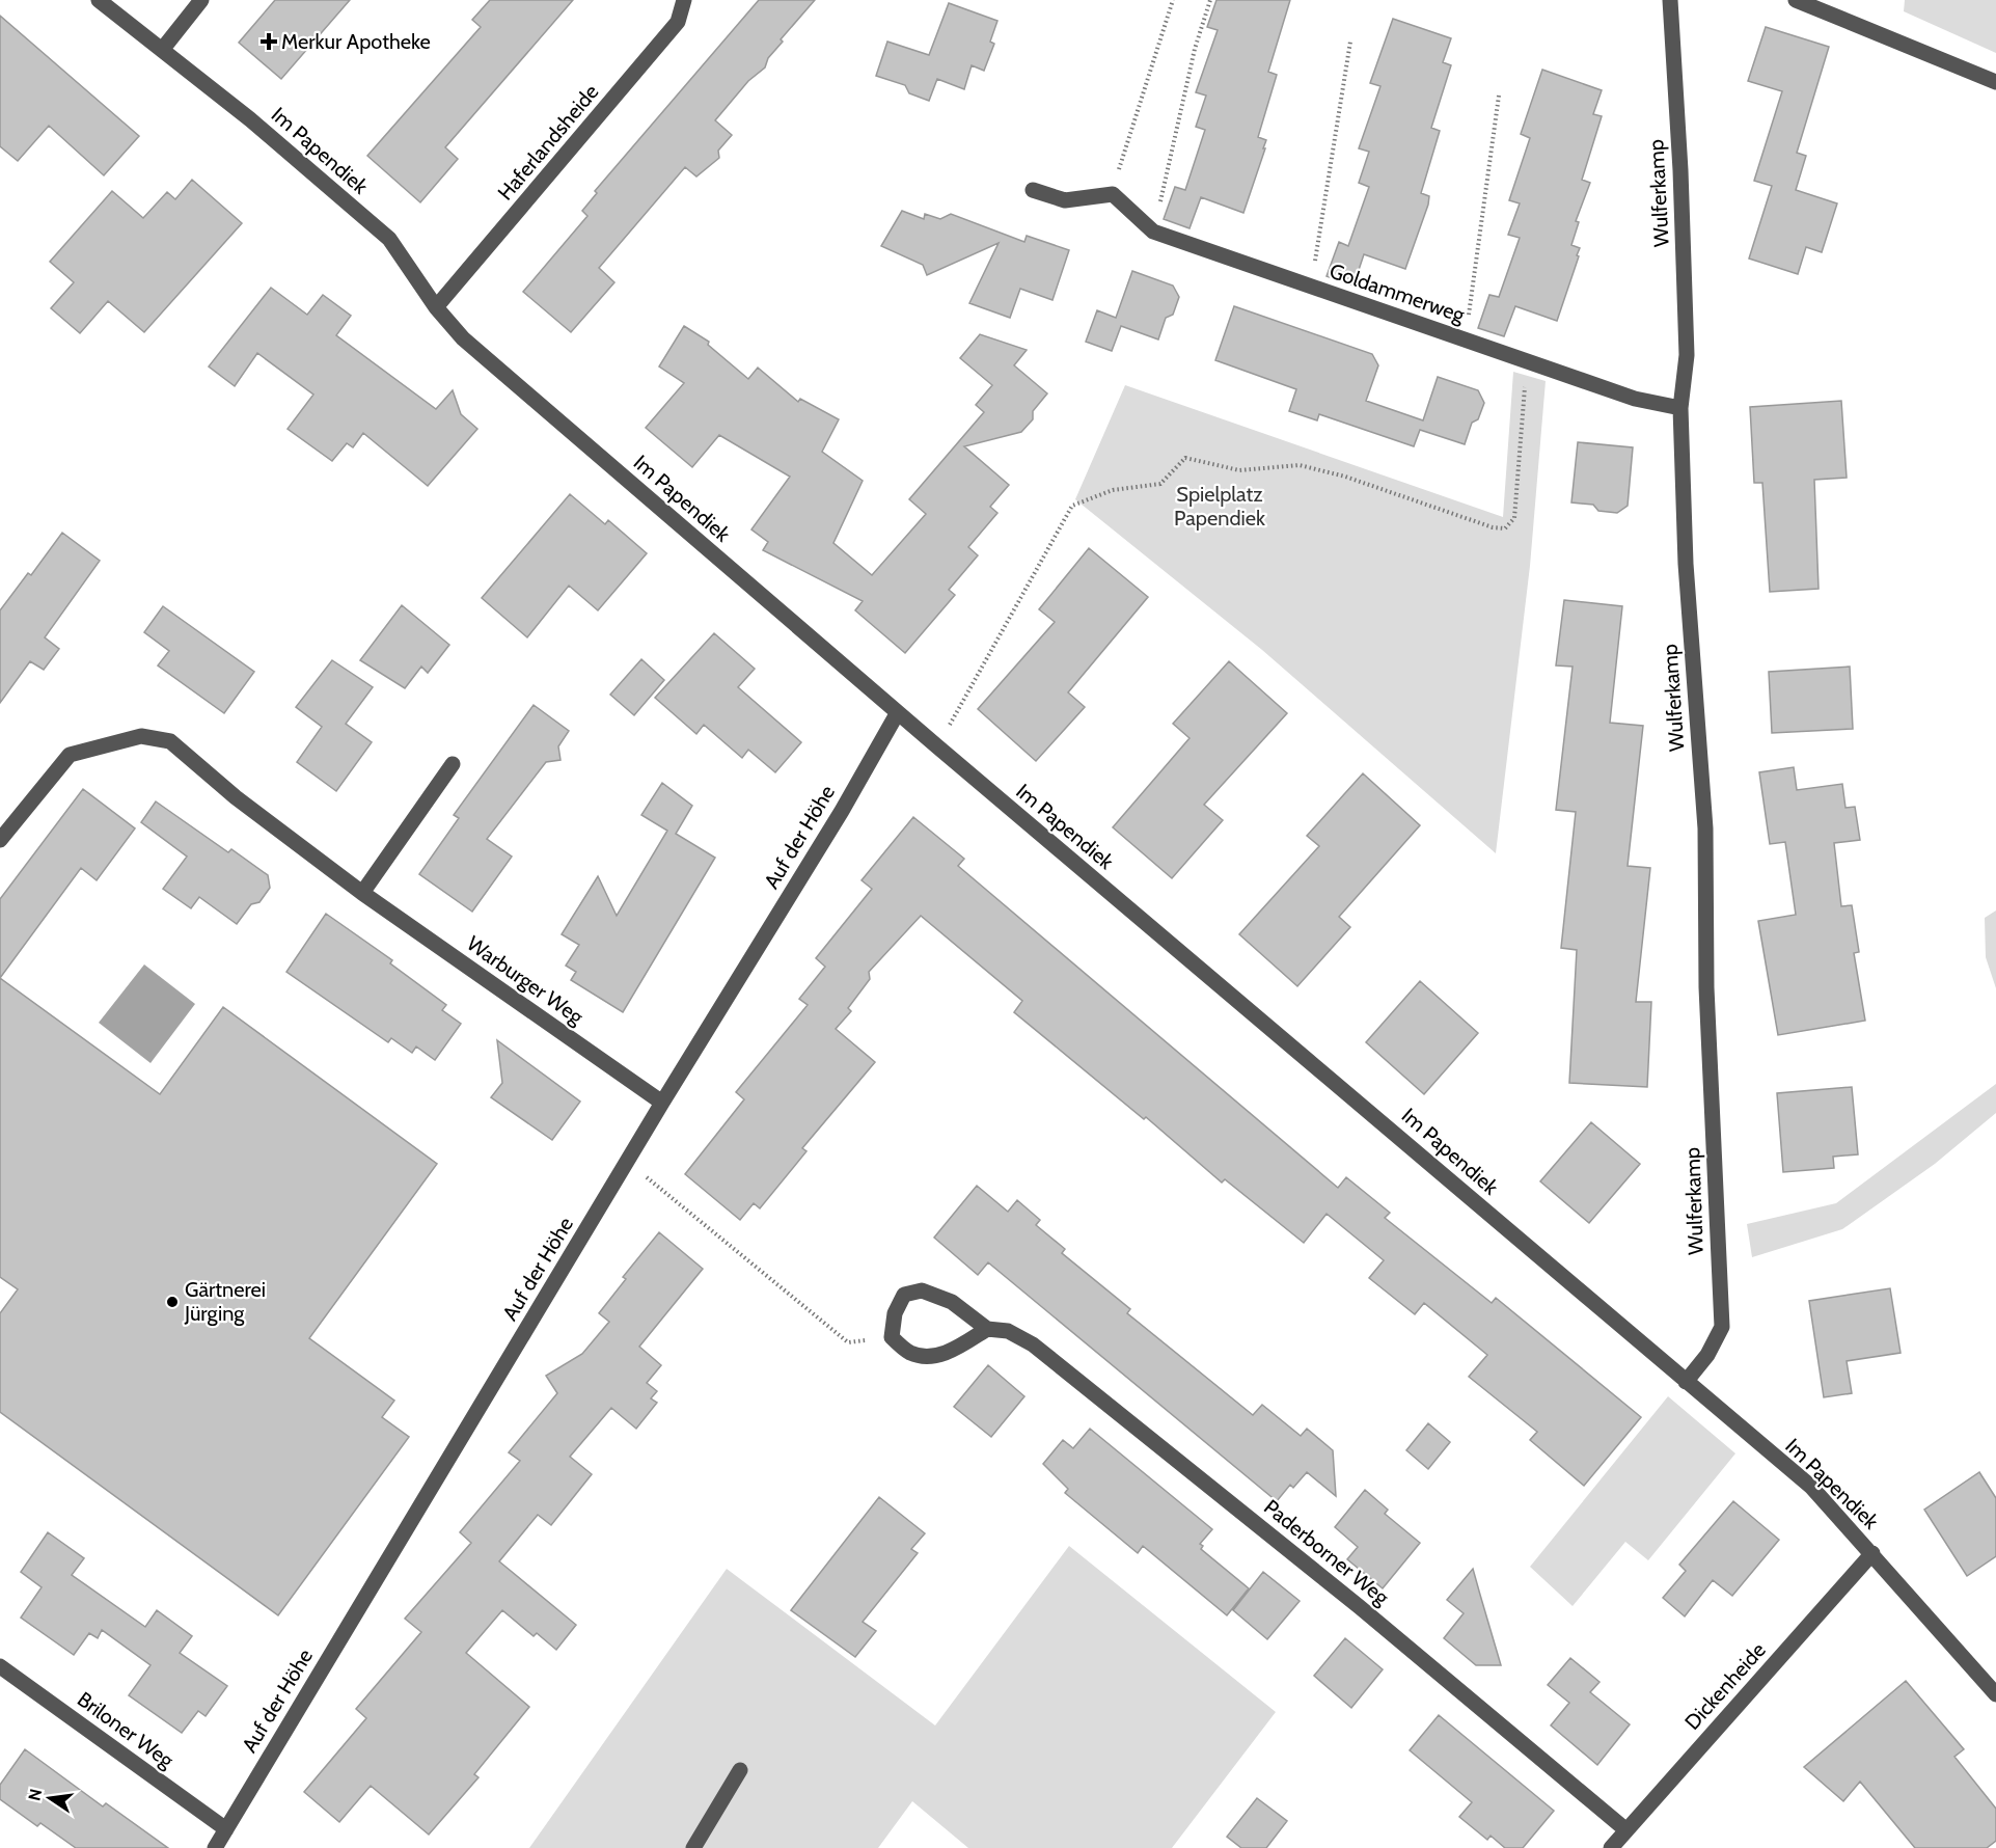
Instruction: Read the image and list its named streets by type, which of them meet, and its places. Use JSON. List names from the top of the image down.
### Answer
{
  "streets": {
    "street": [
      "Haferlandsheide",
      "Im Papendiek",
      "Wulferkamp",
      "Goldammerweg",
      "Auf der Höhe",
      "Warburger Weg",
      "Paderborner Weg",
      "Dickenheide",
      "Briloner Weg"
    ]
  },
  "crossings": [
    ["Haferlandsheide", "Im Papendiek"],
    ["Im Papendiek", "Wulferkamp"],
    ["Im Papendiek", "Auf der Höhe"],
    ["Im Papendiek", "Dickenheide"],
    ["Wulferkamp", "Goldammerweg"],
    ["Auf der Höhe", "Warburger Weg"],
    ["Auf der Höhe", "Briloner Weg"],
    ["Paderborner Weg", "Dickenheide"]
  ],
  "parks": ["Spielplatz Papendiek"],
  "places": {
    "health": ["Merkur Apotheke"],
    "other": ["Gärtnerei Jürging"]
  },
  "north": "left"
}
